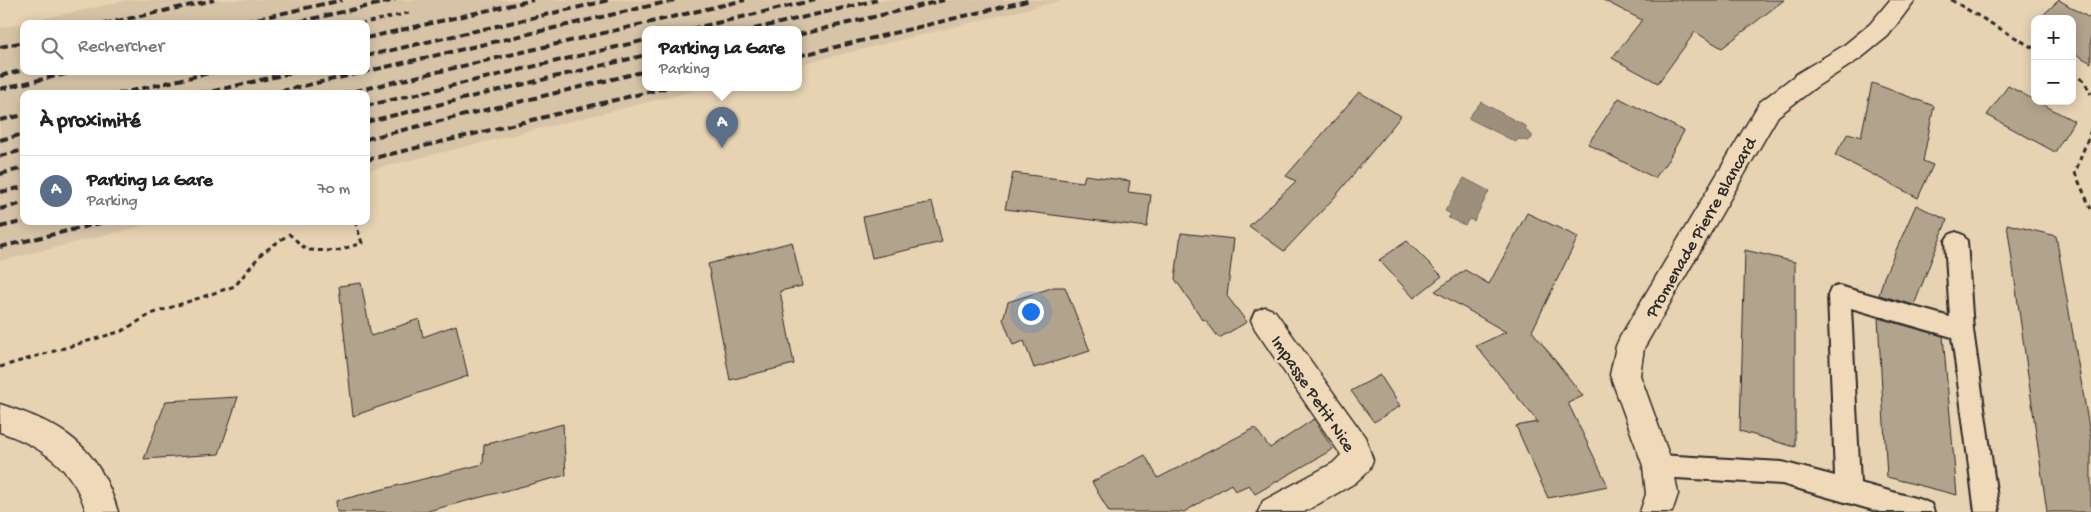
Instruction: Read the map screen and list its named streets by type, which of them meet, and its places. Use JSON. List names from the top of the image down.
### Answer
{
  "streets": {
    "street": ["Promenade Pierre Blancard", "Impasse Petit Nice"]
  },
  "page": {
    "map_buttons": ["+", "−"],
    "search": "Rechercher",
    "popup": ["Parking La Gare", "Parking"],
    "heading": "À proximité",
    "pins": "A",
    "list": [
      {
        "mark": "A",
        "name": "Parking La Gare",
        "note": "Parking",
        "value": "70 m"
      }
    ]
  }
}
